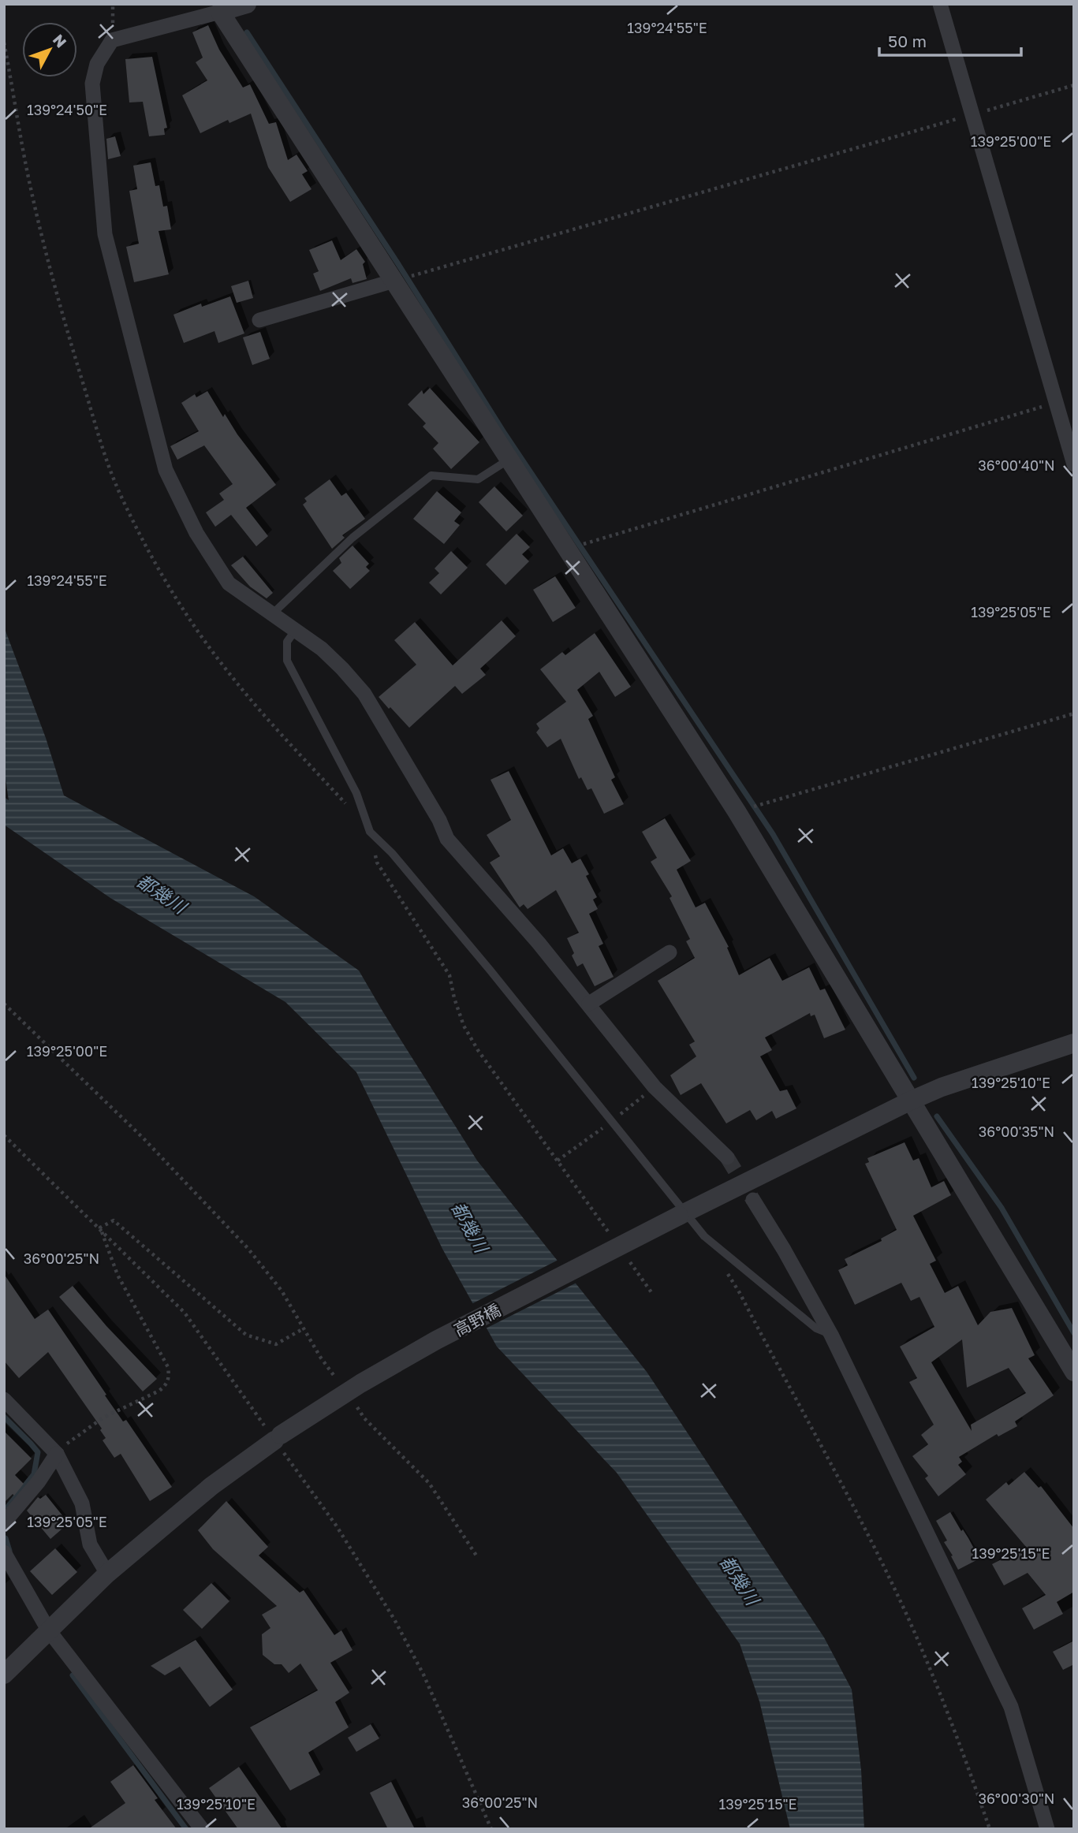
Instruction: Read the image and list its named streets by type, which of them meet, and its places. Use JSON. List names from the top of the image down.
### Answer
{
  "streets": {
    "street": ["高野橋"]
  },
  "water": ["都幾川"],
  "scale_bar": "50 m",
  "north": "top right",
  "coordinates": [
    "139°24'55\"E",
    "139°24'50\"E",
    "139°25'00\"E",
    "36°00'40\"N",
    "139°25'05\"E",
    "139°25'10\"E",
    "36°00'35\"N",
    "36°00'25\"N",
    "139°25'15\"E",
    "36°00'30\"N"
  ]
}
